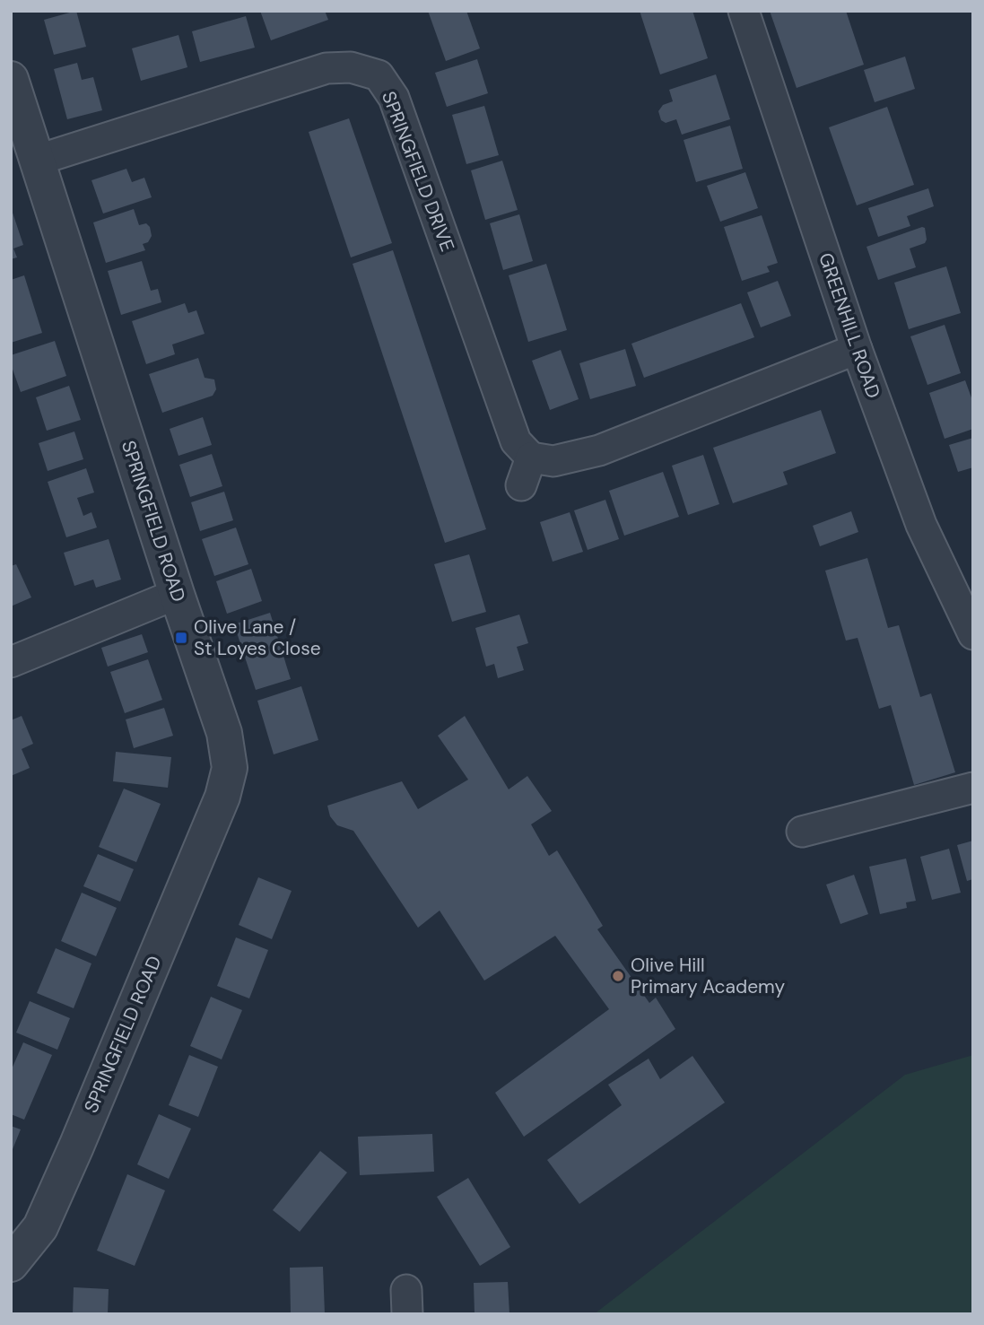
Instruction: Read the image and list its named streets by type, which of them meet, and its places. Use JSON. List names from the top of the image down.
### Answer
{
  "streets": {
    "street": ["SPRINGFIELD DRIVE", "GREENHILL ROAD", "SPRINGFIELD ROAD"]
  },
  "crossings": [
    ["SPRINGFIELD DRIVE", "SPRINGFIELD ROAD"]
  ],
  "places": {
    "transit": ["Olive Lane / St Loyes Close"],
    "other": ["Olive Hill Primary Academy"]
  }
}
